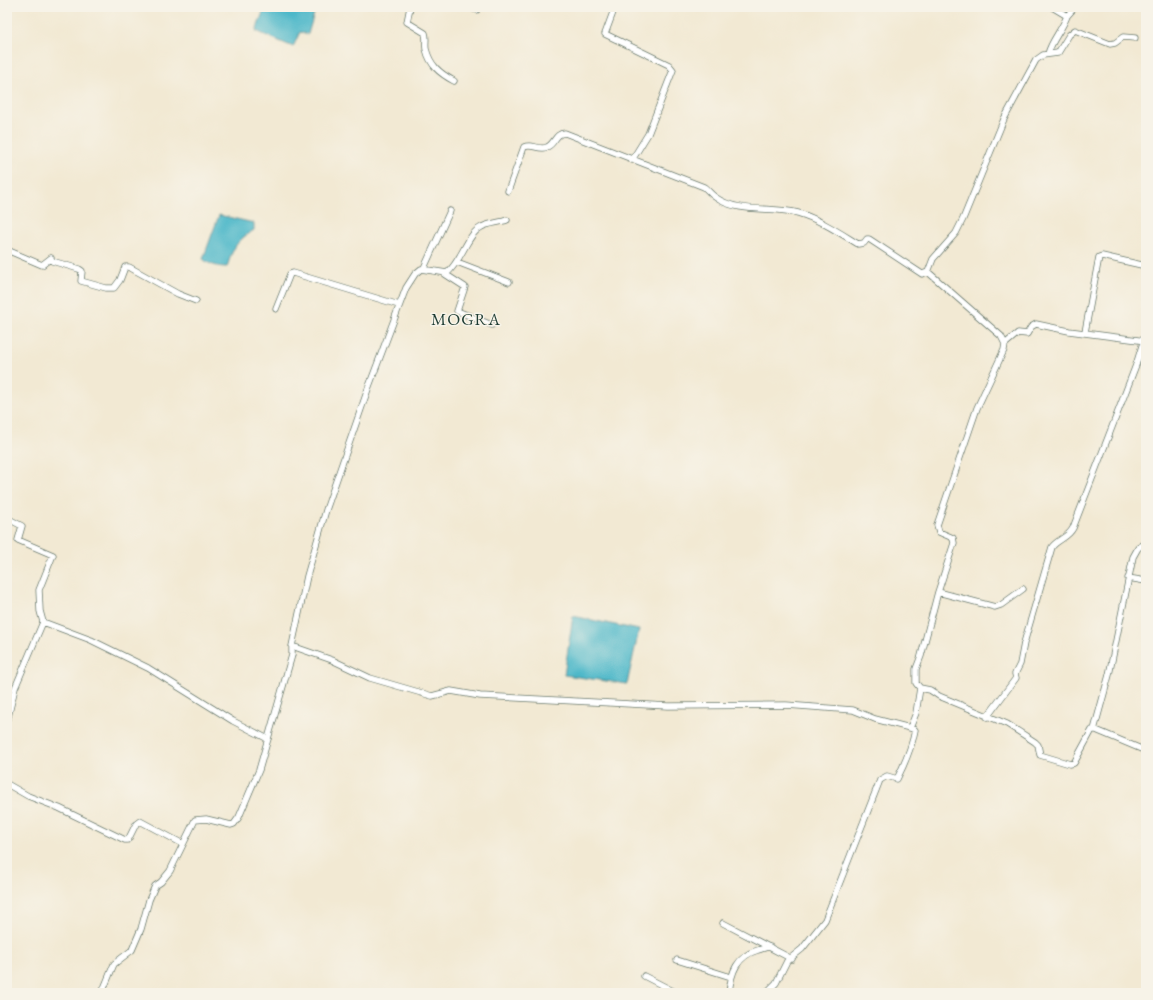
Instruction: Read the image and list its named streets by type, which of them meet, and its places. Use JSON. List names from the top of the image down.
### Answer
{
  "districts": ["MOGRA"]
}
